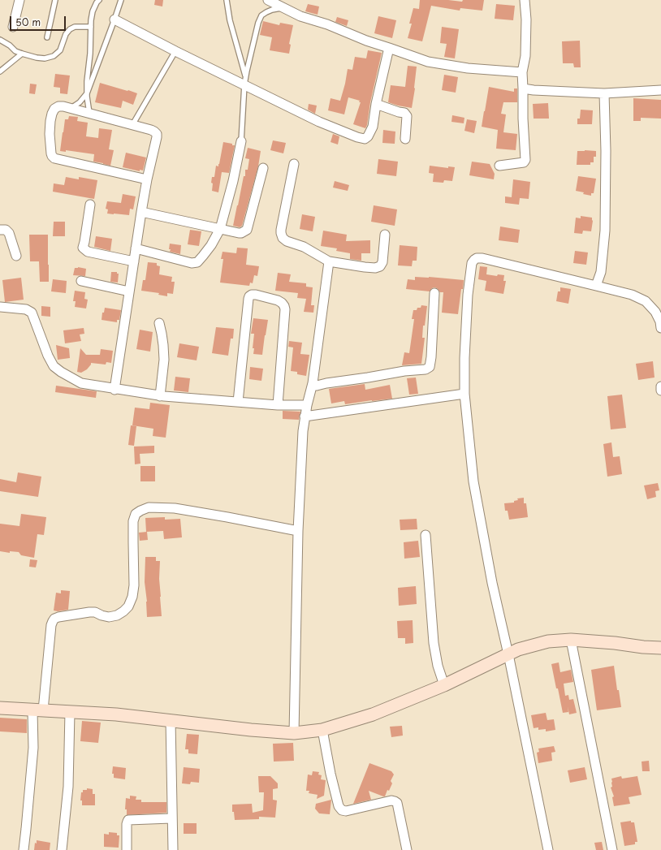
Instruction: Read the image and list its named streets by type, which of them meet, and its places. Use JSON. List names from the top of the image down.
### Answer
{
  "scale_bar": "50 m"
}
